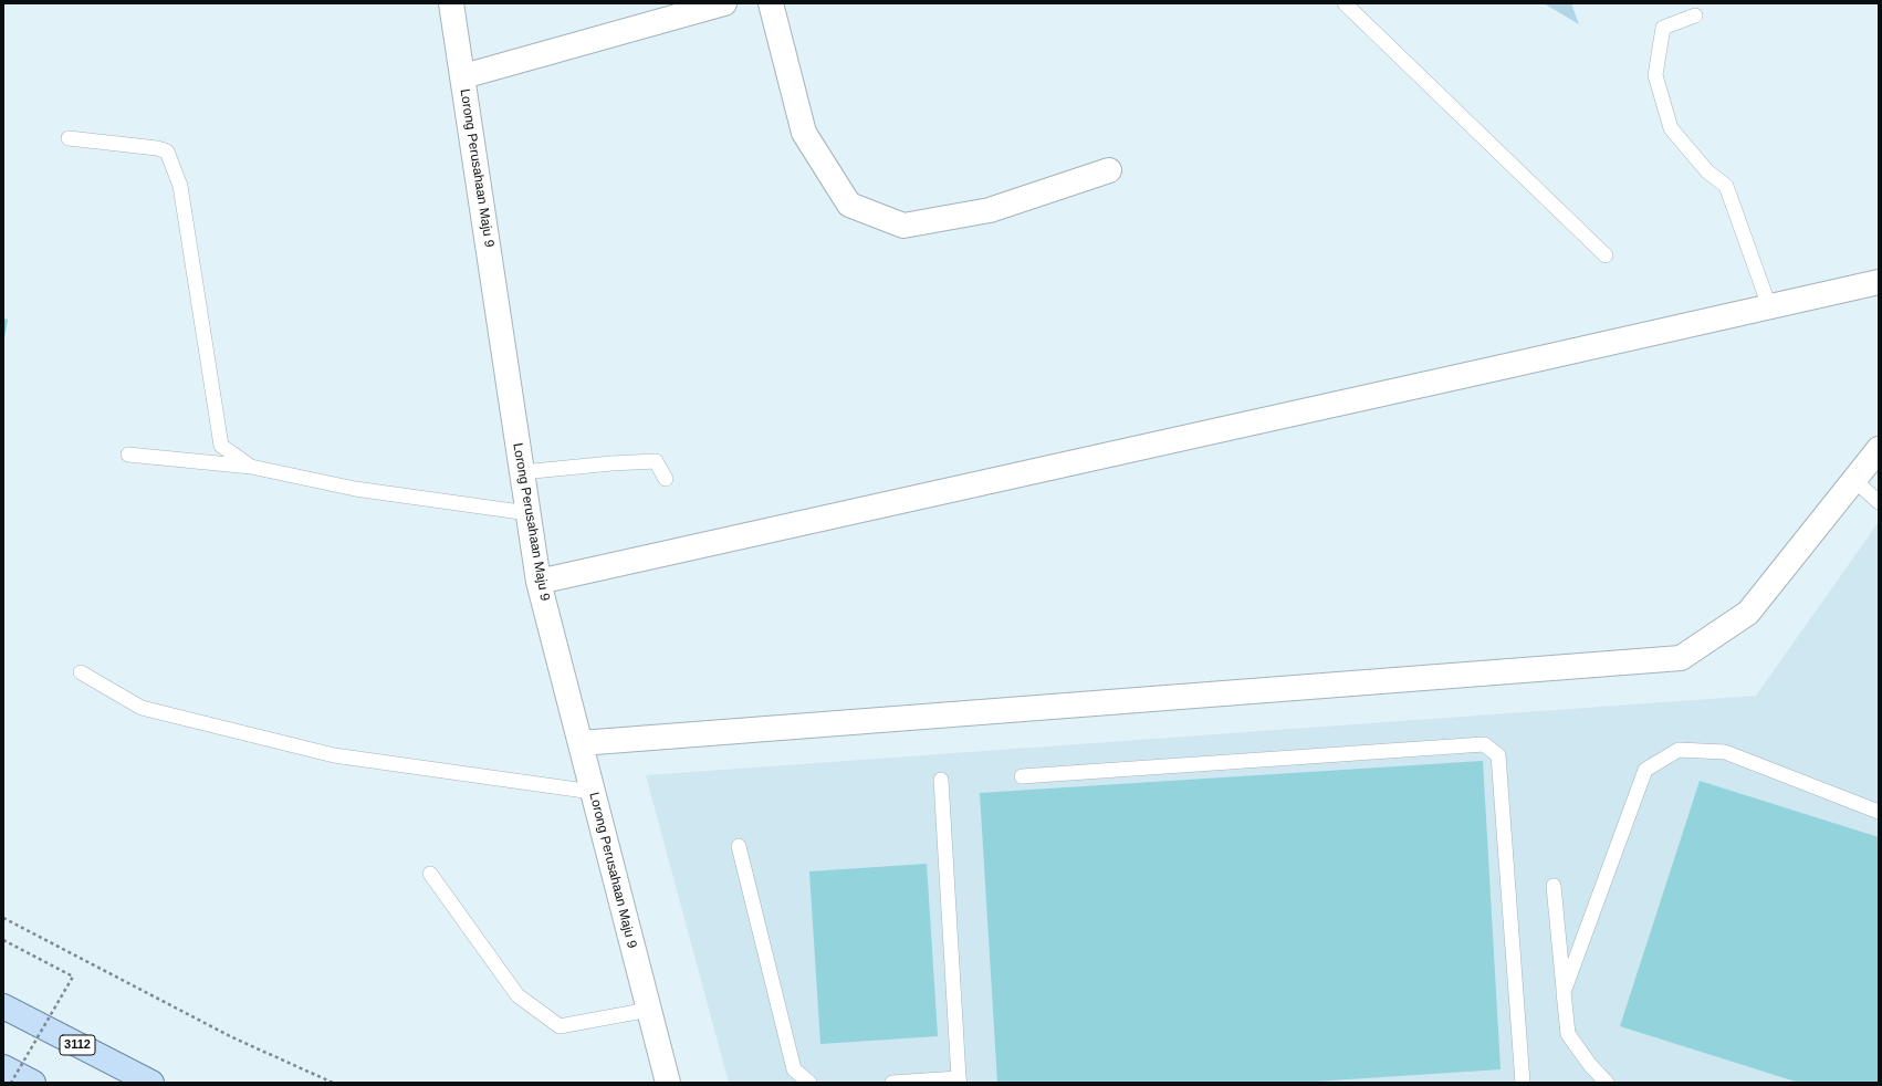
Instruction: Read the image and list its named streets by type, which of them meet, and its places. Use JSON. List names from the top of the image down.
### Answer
{
  "streets": {
    "main road": ["3112"],
    "street": ["Lorong Perusahaan Maju 9"]
  }
}
